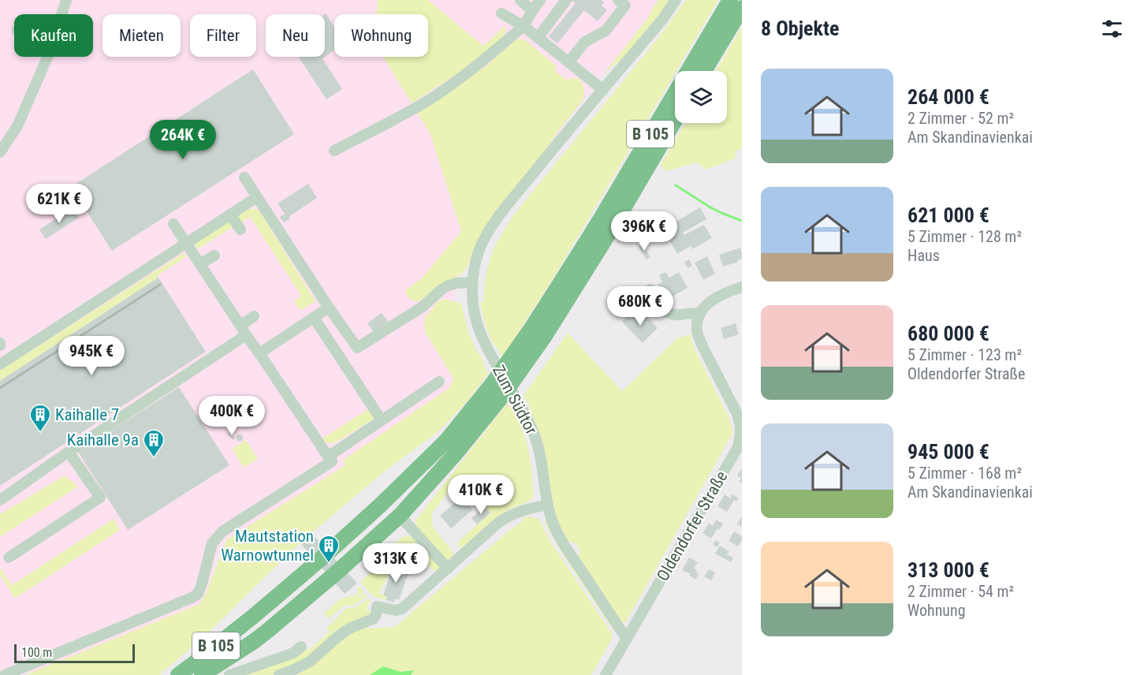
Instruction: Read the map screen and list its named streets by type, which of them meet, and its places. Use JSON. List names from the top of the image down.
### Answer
{
  "streets": {
    "highway": ["B 105"],
    "street": ["Zum Südtor", "Oldendorfer Straße"]
  },
  "crossings": [
    ["Zum Südtor", "Oldendorfer Straße"]
  ],
  "places": {
    "building": ["Kaihalle 7", "Kaihalle 9a", "Mautstation Warnowtunnel"]
  },
  "scale_bar": "100 m",
  "page": {
    "heading": "8 Objekte",
    "chip": [
      "Kaufen",
      "Mieten",
      "Filter",
      "Neu",
      "Wohnung"
    ],
    "list": [
      {
        "name": "264 000 €",
        "note": "2 Zimmer · 52 m² · Am Skandinavienkai"
      },
      {
        "name": "621 000 €",
        "note": "5 Zimmer · 128 m² · Haus"
      },
      {
        "name": "680 000 €",
        "note": "5 Zimmer · 123 m² · Oldendorfer Straße"
      },
      {
        "name": "945 000 €",
        "note": "5 Zimmer · 168 m² · Am Skandinavienkai"
      },
      {
        "name": "313 000 €",
        "note": "2 Zimmer · 54 m² · Wohnung"
      }
    ],
    "price": [
      "264K €",
      "621K €",
      "396K €",
      "680K €",
      "945K €",
      "400K €",
      "410K €",
      "313K €"
    ],
    "scale": "100 m"
  }
}
